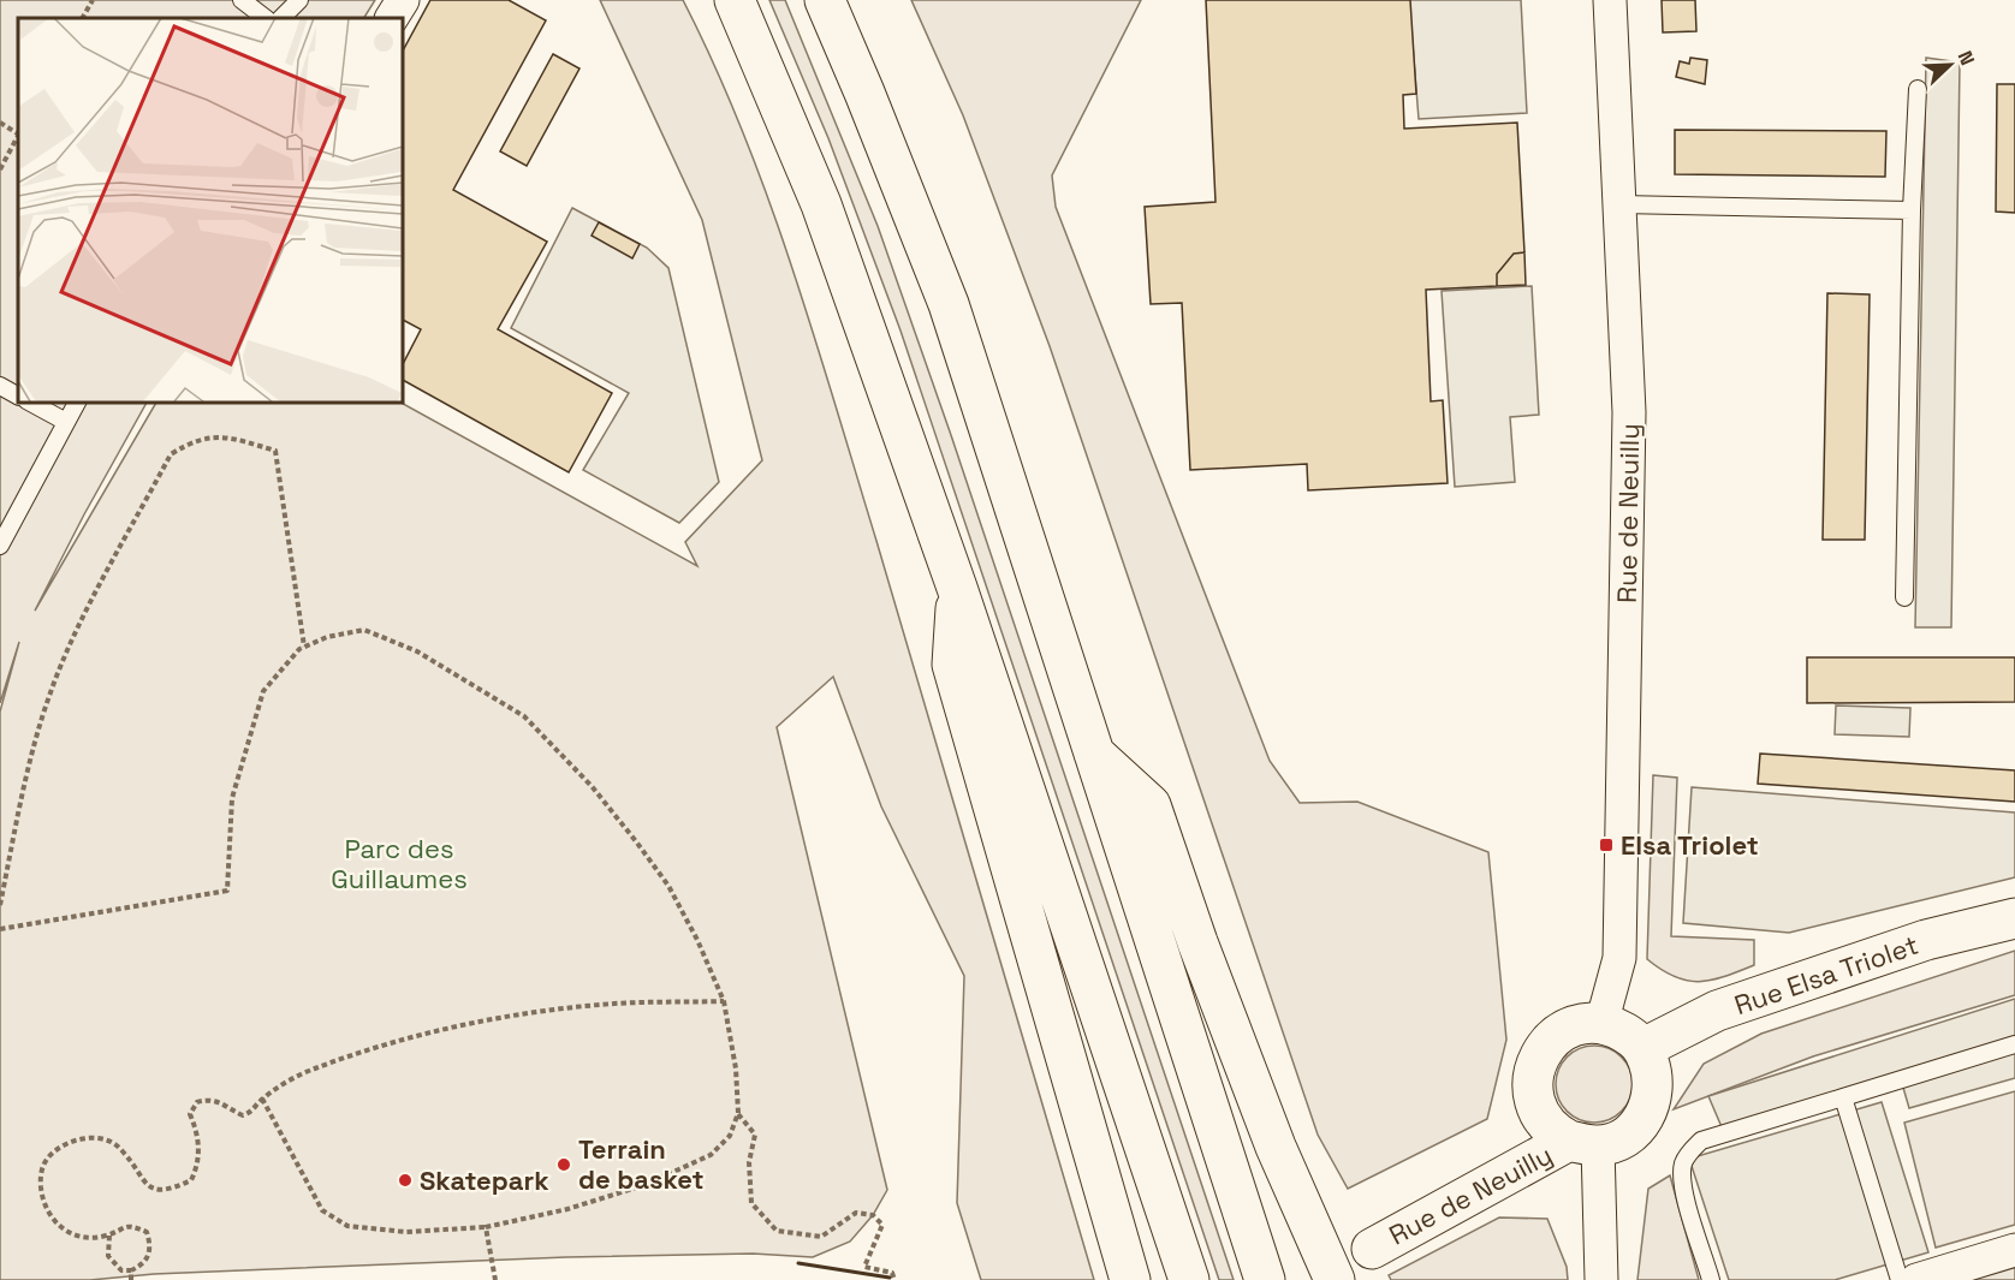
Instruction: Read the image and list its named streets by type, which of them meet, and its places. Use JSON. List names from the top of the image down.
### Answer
{
  "streets": {
    "main road": ["Rue de Neuilly", "Rue Elsa Triolet"]
  },
  "crossings": [
    ["Rue de Neuilly", "Rue Elsa Triolet"]
  ],
  "parks": ["Parc des Guillaumes"],
  "places": {
    "transit": ["Elsa Triolet"],
    "other": ["Terrain de basket", "Skatepark"]
  },
  "north": "top right"
}
